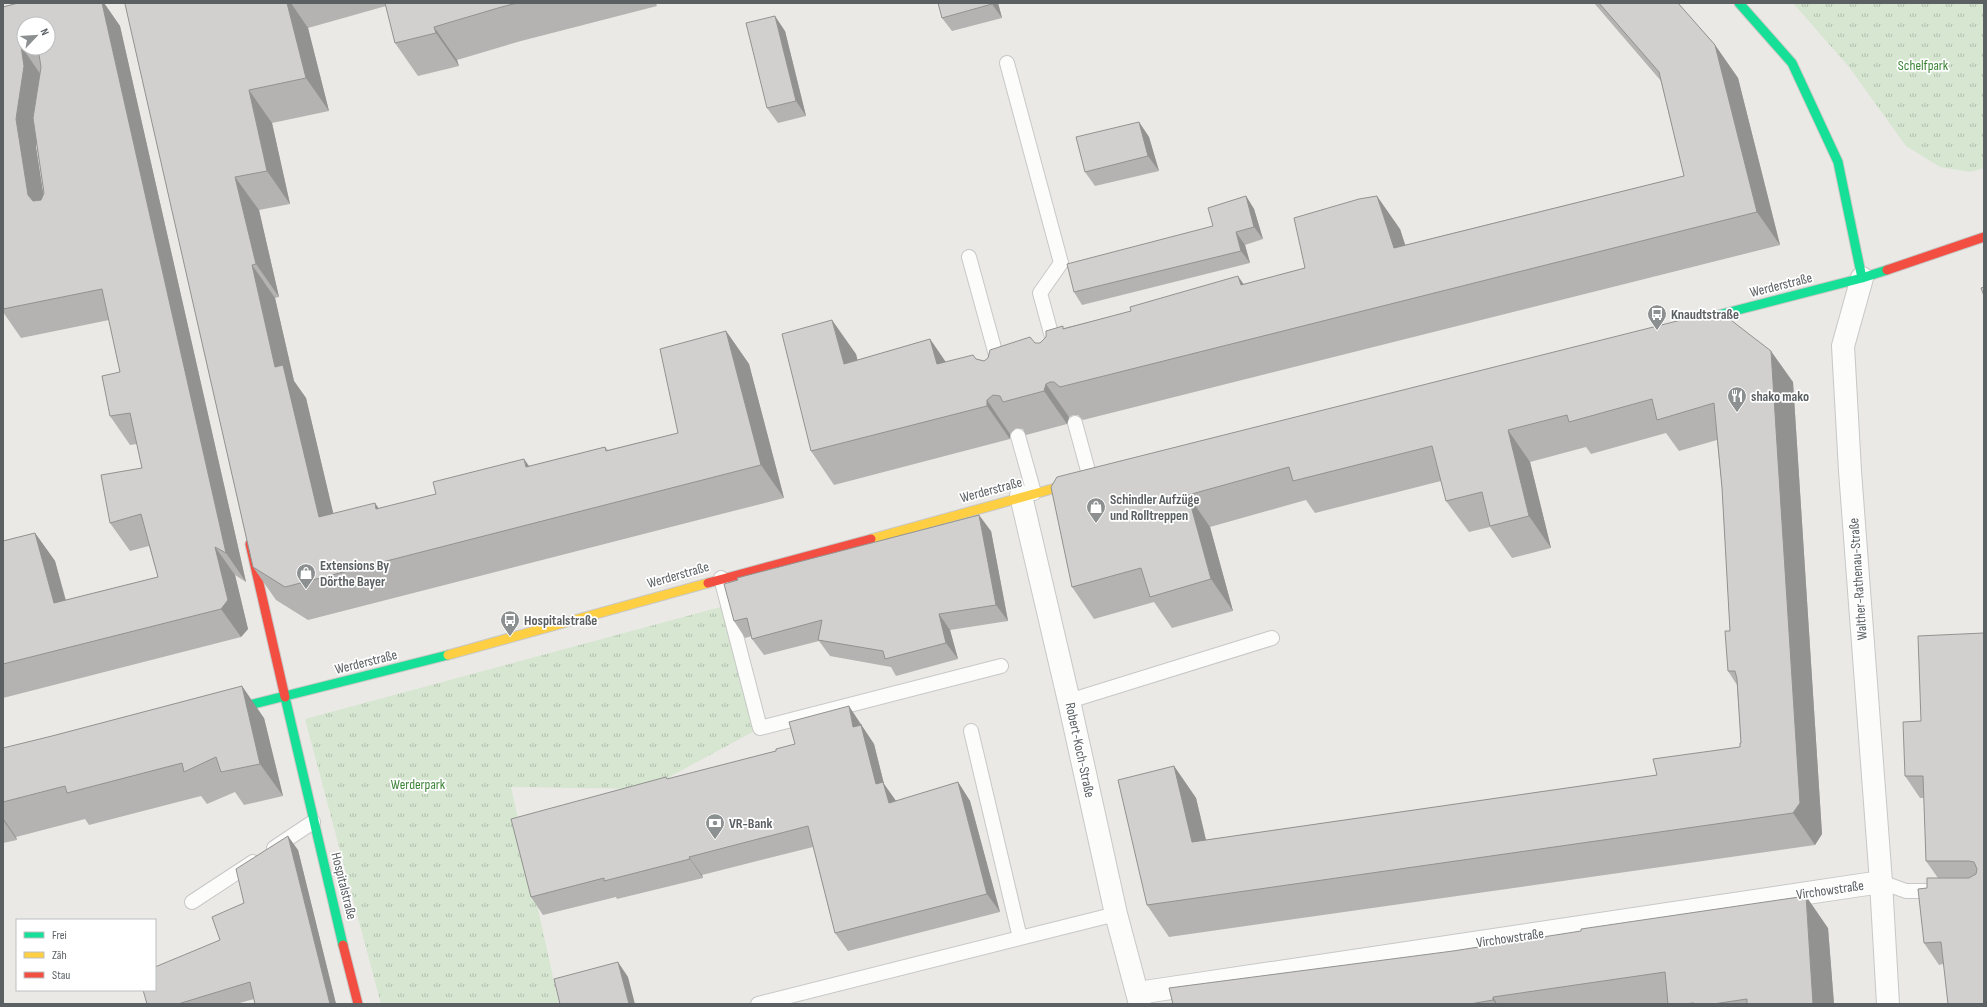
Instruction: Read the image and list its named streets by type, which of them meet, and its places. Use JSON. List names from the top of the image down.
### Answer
{
  "streets": {
    "street": [
      "Werderstraße",
      "Walther-Rathenau-Straße",
      "Robert-Koch-Straße",
      "Hospitalstraße",
      "Virchowstraße"
    ]
  },
  "crossings": [
    ["Werderstraße", "Walther-Rathenau-Straße"],
    ["Werderstraße", "Robert-Koch-Straße"],
    ["Werderstraße", "Hospitalstraße"],
    ["Walther-Rathenau-Straße", "Virchowstraße"],
    ["Robert-Koch-Straße", "Virchowstraße"]
  ],
  "parks": ["Schelfpark", "Werderpark"],
  "places": {
    "bus stop": ["Knaudtstraße", "Hospitalstraße"],
    "restaurant": ["shako mako"],
    "shop": ["Schindler Aufzüge und Rolltreppen", "Extensions By Dörthe Bayer"],
    "bank": ["VR-Bank"]
  },
  "legend": ["Frei", "Zäh", "Stau"],
  "north": "top right"
}
